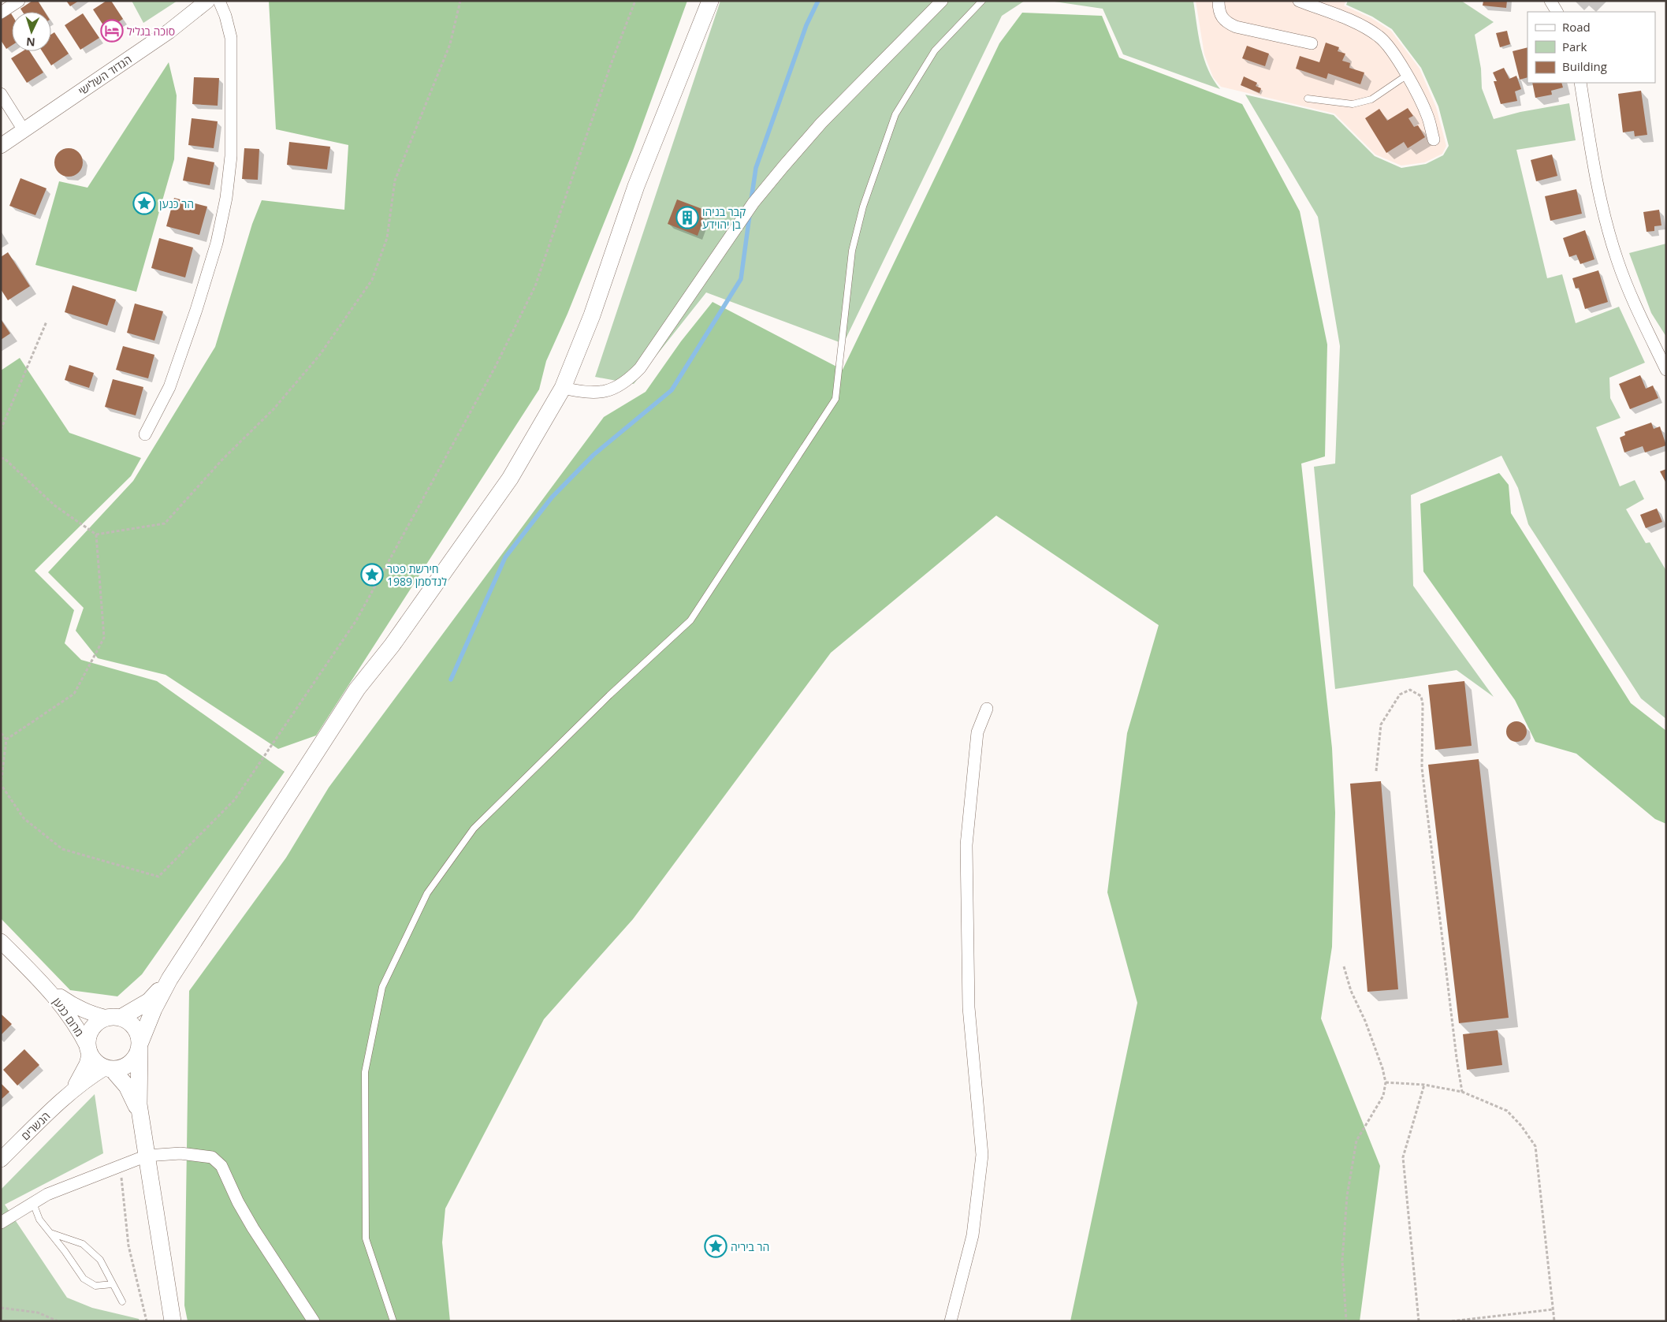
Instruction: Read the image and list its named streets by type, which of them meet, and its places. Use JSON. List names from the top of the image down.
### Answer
{
  "streets": {
    "street": ["הגדוד השלישי", "מרום כנען", "הנשרים"]
  },
  "crossings": [
    ["מרום כנען", "הנשרים"]
  ],
  "places": {
    "hotel": ["סוכה בגליל"],
    "place": ["הר כנען", "חירשת פטר לנדסמן 1989", "הר ביריה"],
    "building": ["קבר בניהו בן יהוידע"]
  },
  "legend": ["Road", "Park", "Building"],
  "north": "bottom"
}
